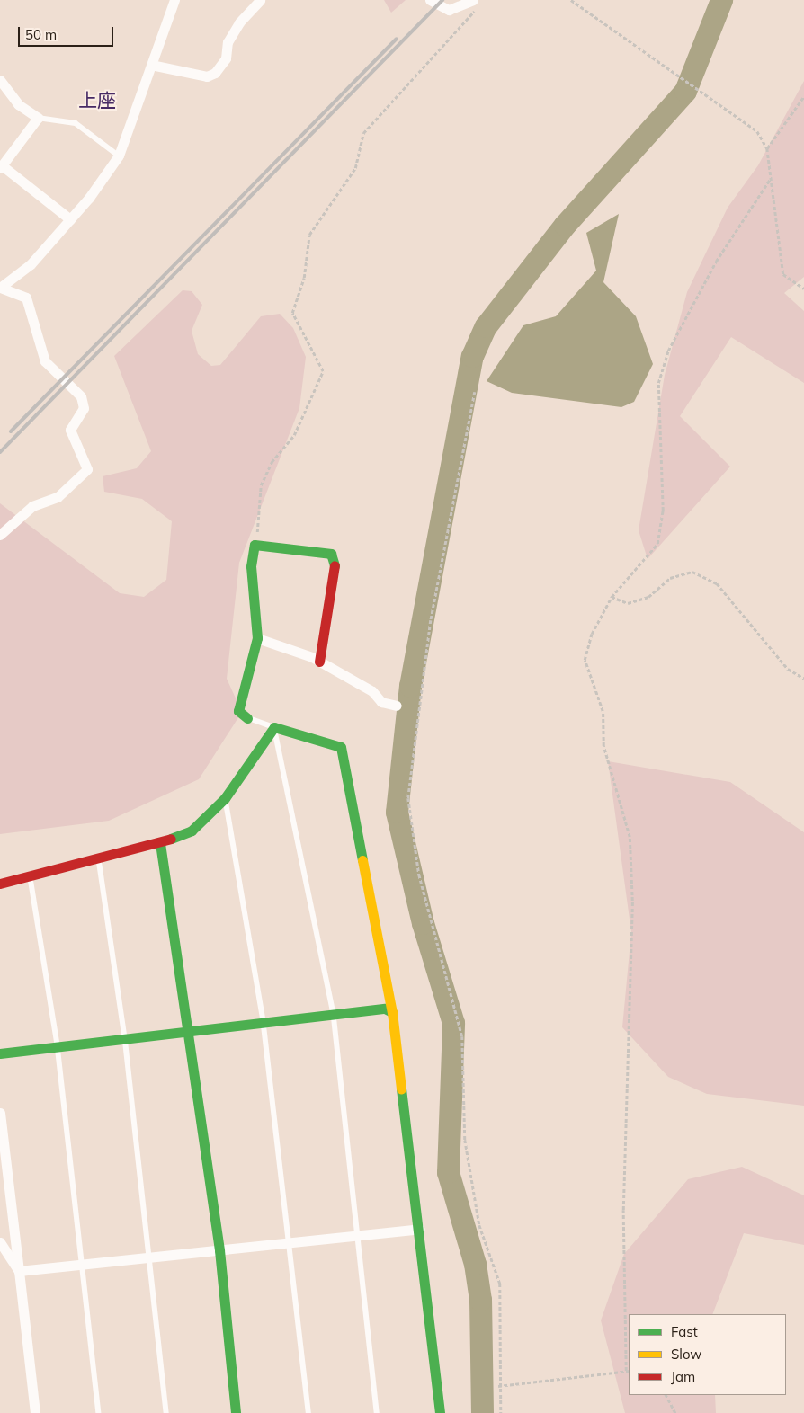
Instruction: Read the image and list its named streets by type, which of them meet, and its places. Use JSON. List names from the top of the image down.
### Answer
{
  "districts": ["上座"],
  "legend": ["Fast", "Slow", "Jam"],
  "scale_bar": "50 m"
}
